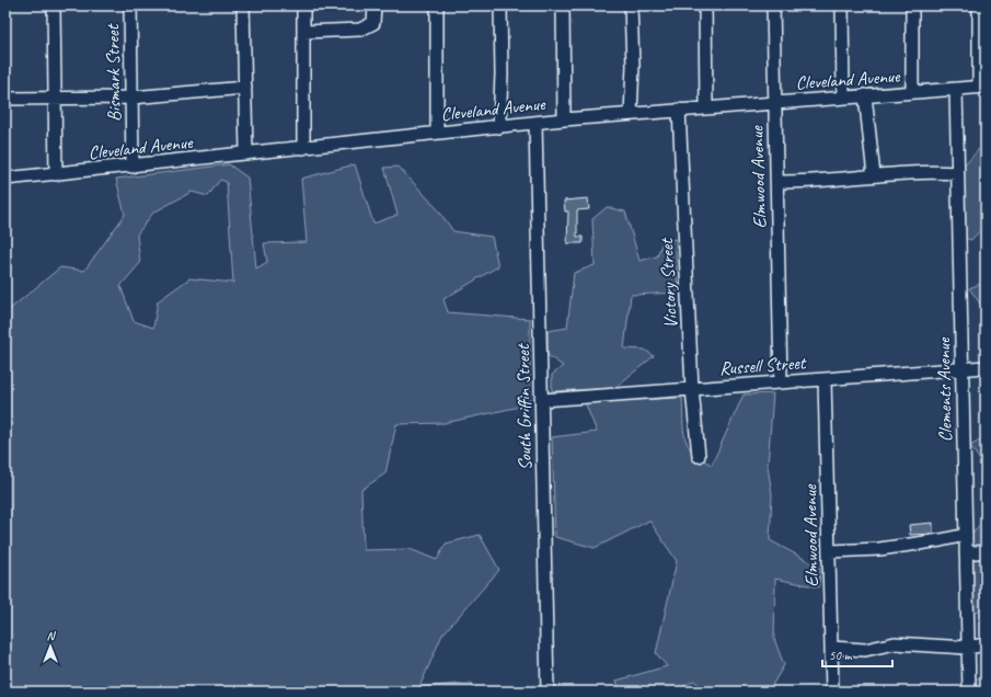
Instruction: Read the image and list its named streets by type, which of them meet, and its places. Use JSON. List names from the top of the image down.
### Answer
{
  "streets": {
    "street": [
      "Bismark Street",
      "Cleveland Avenue",
      "Elmwood Avenue",
      "Victory Street",
      "Russell Street",
      "Clements Avenue",
      "South Griffin Street"
    ]
  },
  "crossings": [
    ["Bismark Street", "Cleveland Avenue"],
    ["Cleveland Avenue", "Elmwood Avenue"],
    ["Cleveland Avenue", "Victory Street"],
    ["Cleveland Avenue", "Clements Avenue"],
    ["Cleveland Avenue", "South Griffin Street"],
    ["Elmwood Avenue", "Russell Street"],
    ["Victory Street", "Russell Street"],
    ["Russell Street", "Clements Avenue"],
    ["Russell Street", "South Griffin Street"]
  ],
  "scale_bar": "50 m",
  "north": "top"
}
